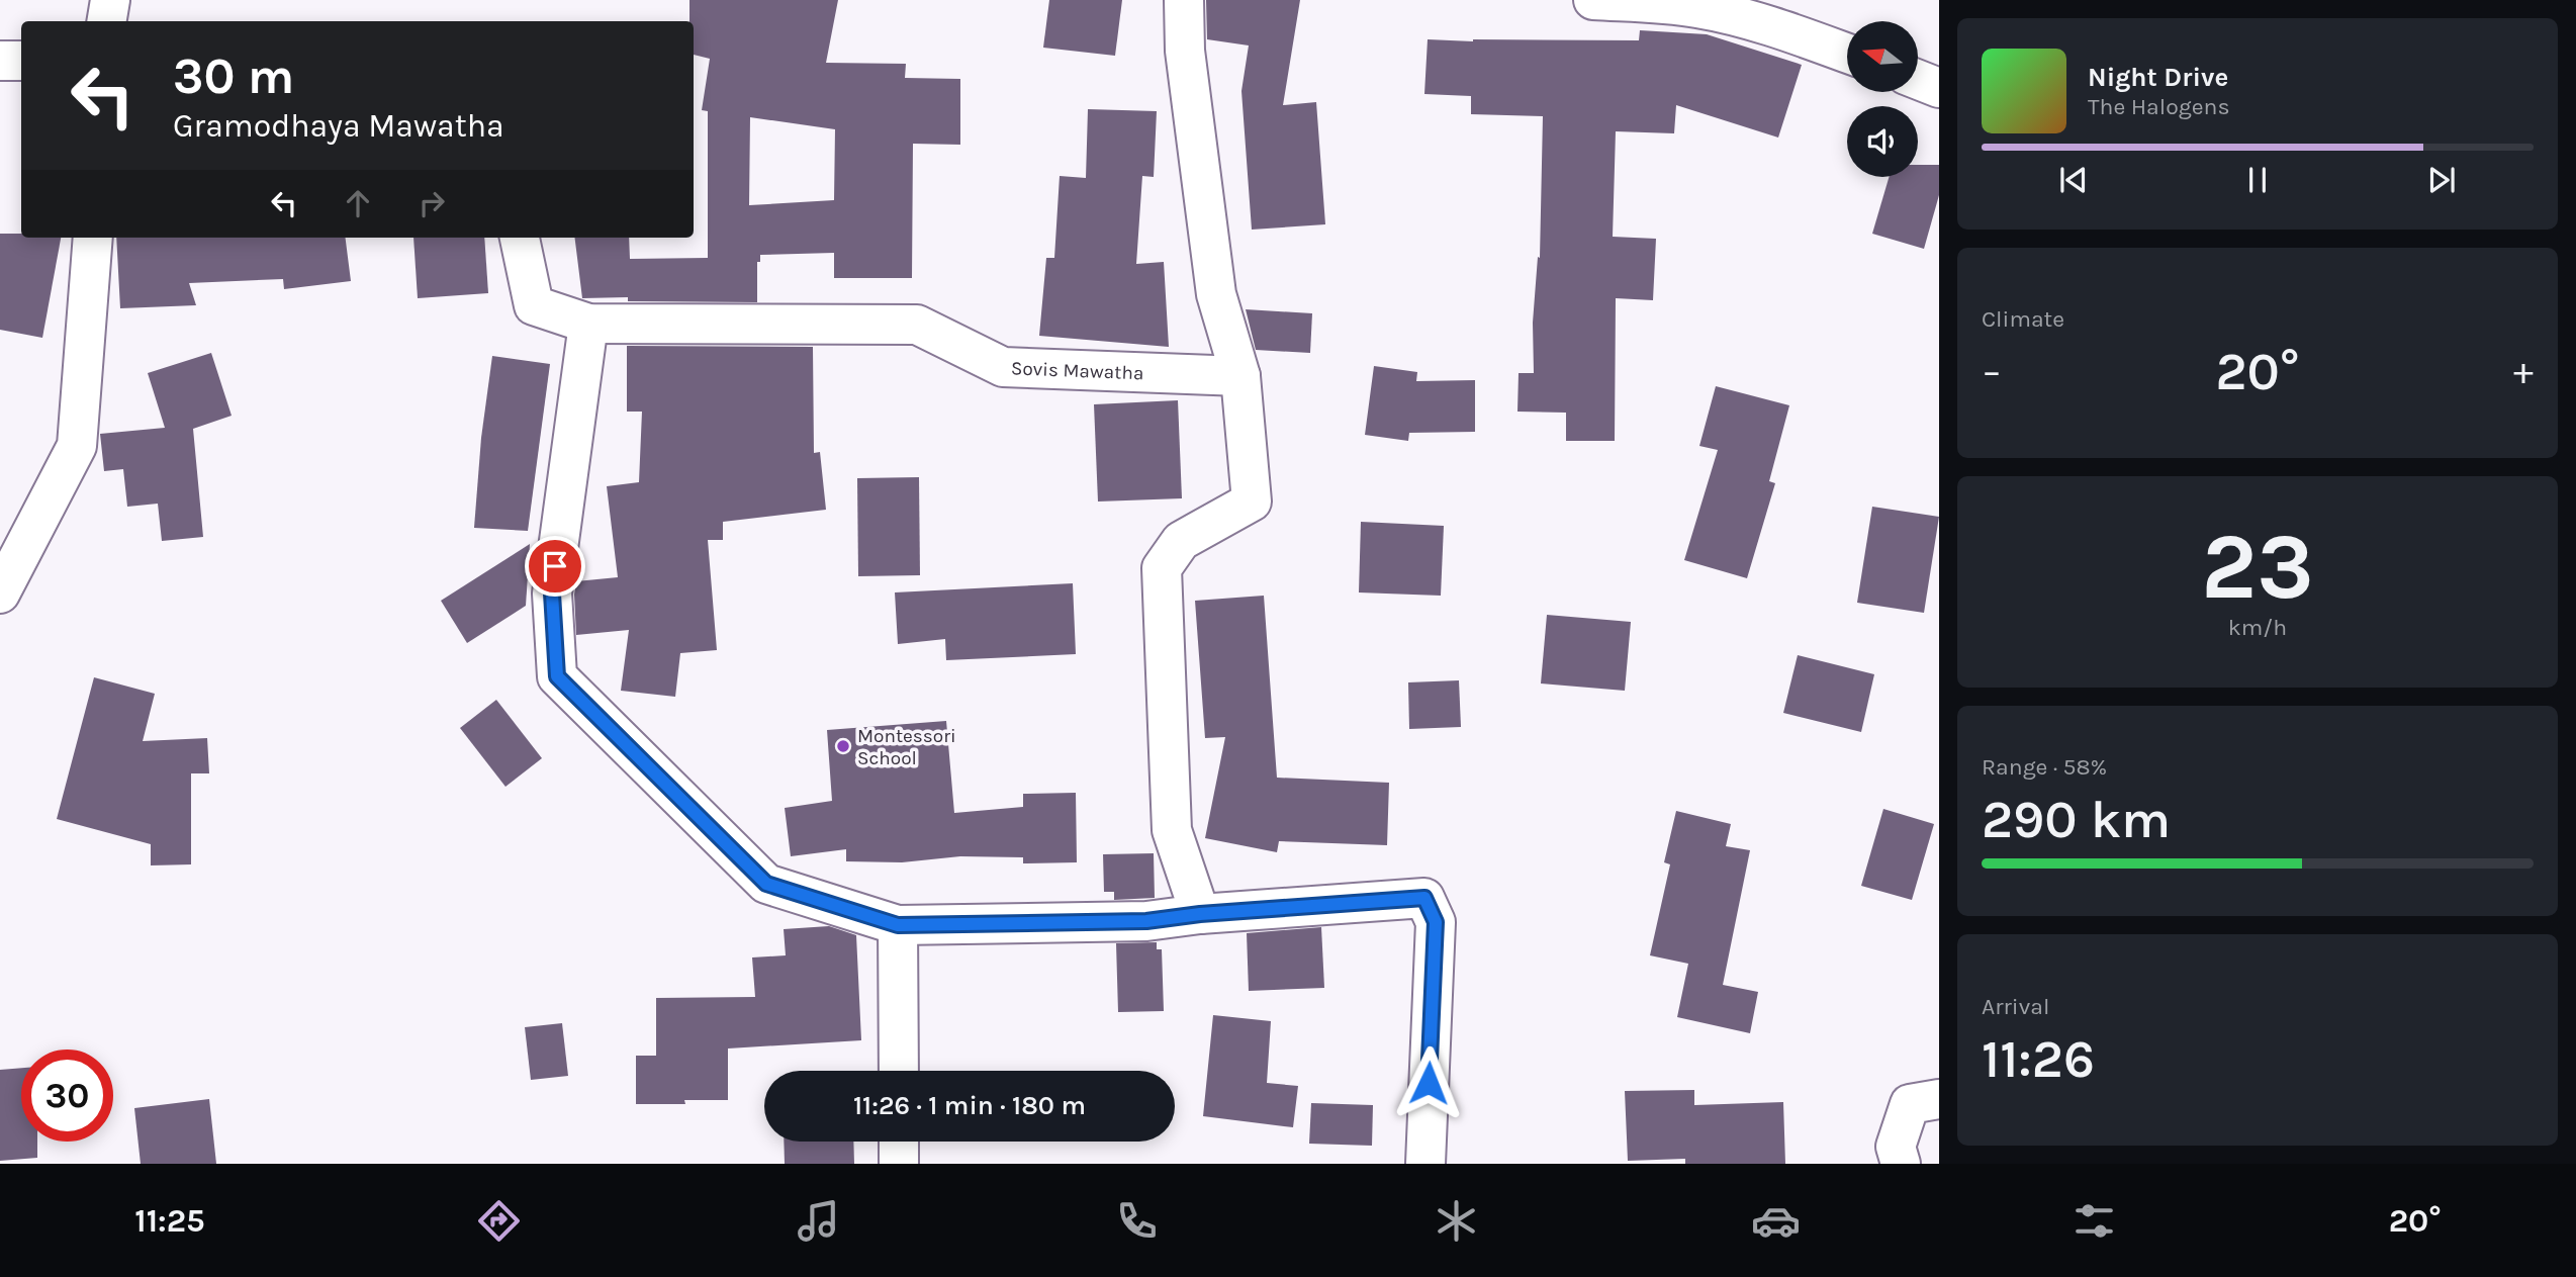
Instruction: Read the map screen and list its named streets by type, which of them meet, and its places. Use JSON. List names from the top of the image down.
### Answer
{
  "streets": {
    "street": ["Sovis Mawatha"]
  },
  "places": ["Montessori School"],
  "north": "left",
  "page": {
    "turn": ["30 m", "Gramodhaya Mawatha"],
    "song": ["Night Drive", "The Halogens"],
    "tile": [
      "Climate",
      ["23", "km/h"],
      ["Range · 58%", "290 km"],
      ["Arrival", "11:26"]
    ],
    "heat": ["−", "20°", "+"],
    "limit": "30",
    "trip": "11:26 · 1 min · 180 m",
    "tabs": ["11:25", "20°"]
  }
}
